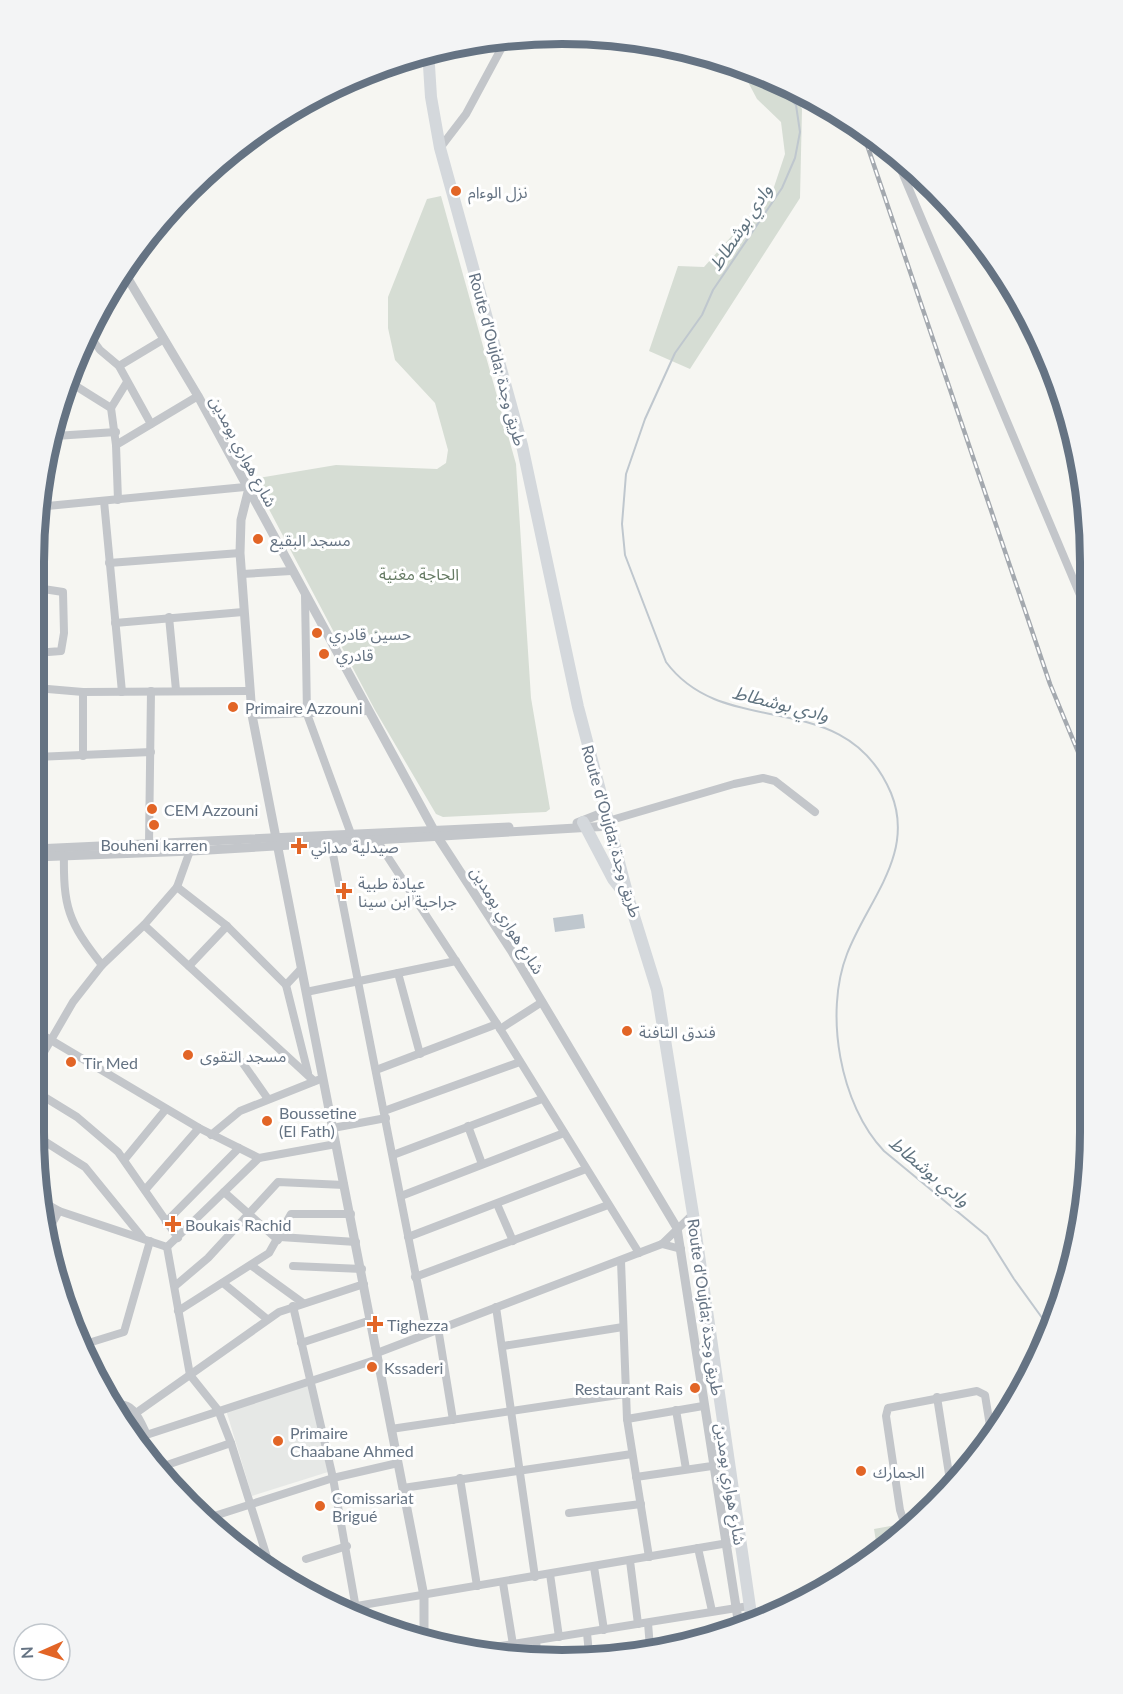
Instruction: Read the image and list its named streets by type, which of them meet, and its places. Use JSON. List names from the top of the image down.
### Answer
{
  "streets": {
    "main road": ["Route d'Oujda; طريق وجدة"],
    "street": ["شارع هواري بومدين"]
  },
  "water": ["وادي بوشطاط"],
  "parks": ["الحاجة مغنية"],
  "places": {
    "other": [
      "نزل الوءام",
      "مسجد البقيع",
      "حسين قادري",
      "قادري",
      "Primaire Azzouni",
      "CEM Azzouni",
      "Bouheni karren",
      "فندق التافنة",
      "مسجد التقوى",
      "Tir Med",
      "Boussetine (El Fath)",
      "Kssaderi",
      "Restaurant Rais",
      "Primaire Chaabane Ahmed",
      "الجمارك",
      "Comissariat Brigué"
    ],
    "health": [
      "صيدلية مداني",
      "عيادة طبية جراحية ابن سينا",
      "Boukais Rachid",
      "Tighezza"
    ]
  },
  "north": "left"
}
